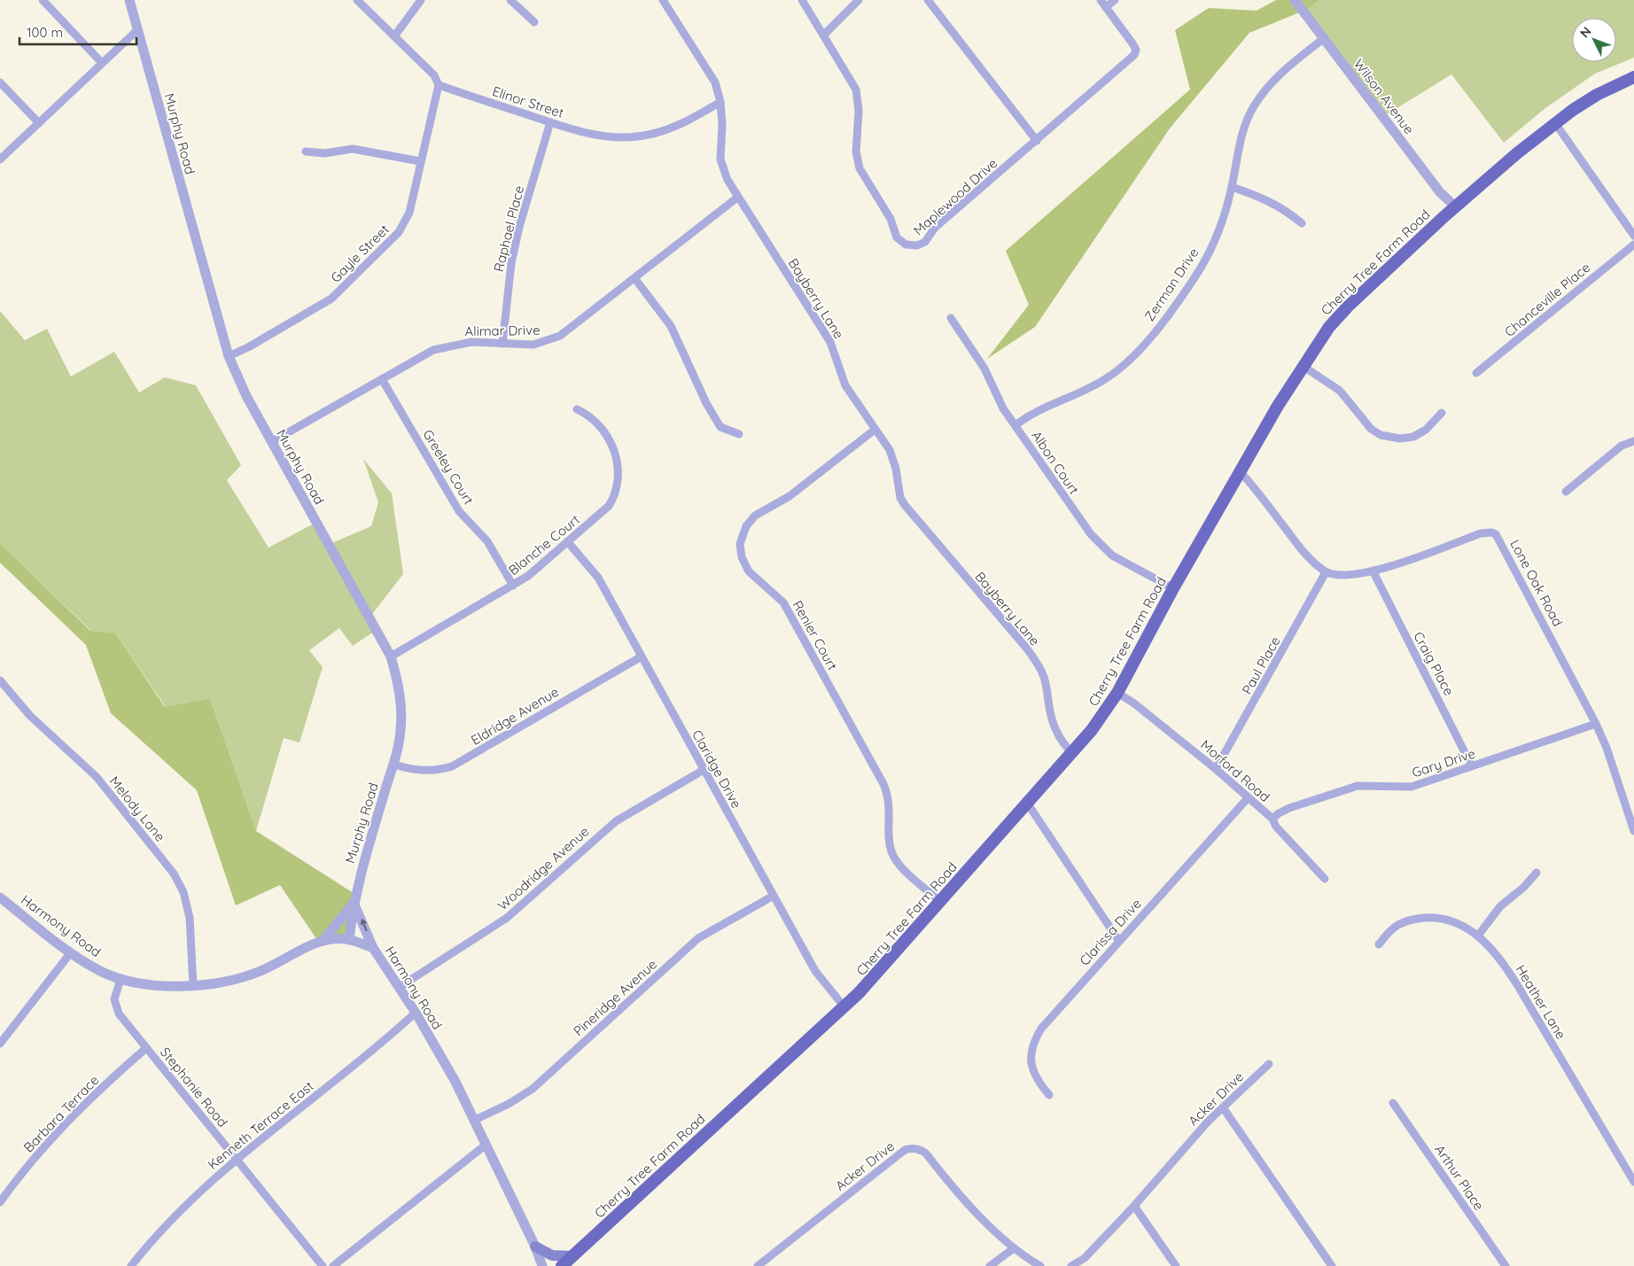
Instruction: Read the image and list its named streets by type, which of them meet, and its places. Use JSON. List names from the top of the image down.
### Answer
{
  "streets": {
    "main road": ["Cherry Tree Farm Road"],
    "street": [
      "Wilson Avenue",
      "Elinor Street",
      "Murphy Road",
      "Maplewood Drive",
      "Raphael Place",
      "Gayle Street",
      "Zerman Drive",
      "Bayberry Lane",
      "Chanceville Place",
      "Alimar Drive",
      "Albon Court",
      "Greeley Court",
      "Blanche Court",
      "Lone Oak Road",
      "Renier Court",
      "Craig Place",
      "Paul Place",
      "Eldridge Avenue",
      "Gary Drive",
      "Claridge Drive",
      "Morford Road",
      "Melody Lane",
      "Woodridge Avenue",
      "Harmony Road",
      "Clarissa Drive",
      "Pineridge Avenue",
      "Heather Lane",
      "Stephanie Road",
      "Acker Drive",
      "Barbara Terrace",
      "Kenneth Terrace East",
      "Arthur Place"
    ]
  },
  "crossings": [
    ["Wilson Avenue", "Cherry Tree Farm Road"],
    ["Wilson Avenue", "Zerman Drive"],
    ["Elinor Street", "Raphael Place"],
    ["Elinor Street", "Gayle Street"],
    ["Elinor Street", "Bayberry Lane"],
    ["Murphy Road", "Gayle Street"],
    ["Murphy Road", "Alimar Drive"],
    ["Murphy Road", "Blanche Court"],
    ["Murphy Road", "Eldridge Avenue"],
    ["Murphy Road", "Harmony Road"],
    ["Raphael Place", "Alimar Drive"],
    ["Cherry Tree Farm Road", "Bayberry Lane"],
    ["Cherry Tree Farm Road", "Albon Court"],
    ["Cherry Tree Farm Road", "Renier Court"],
    ["Cherry Tree Farm Road", "Claridge Drive"],
    ["Cherry Tree Farm Road", "Morford Road"],
    ["Zerman Drive", "Albon Court"],
    ["Bayberry Lane", "Alimar Drive"],
    ["Bayberry Lane", "Renier Court"],
    ["Alimar Drive", "Greeley Court"],
    ["Greeley Court", "Blanche Court"],
    ["Blanche Court", "Claridge Drive"],
    ["Lone Oak Road", "Craig Place"],
    ["Lone Oak Road", "Paul Place"],
    ["Lone Oak Road", "Gary Drive"],
    ["Craig Place", "Gary Drive"],
    ["Paul Place", "Morford Road"],
    ["Eldridge Avenue", "Claridge Drive"],
    ["Gary Drive", "Morford Road"],
    ["Claridge Drive", "Woodridge Avenue"],
    ["Claridge Drive", "Pineridge Avenue"],
    ["Morford Road", "Clarissa Drive"],
    ["Melody Lane", "Harmony Road"],
    ["Woodridge Avenue", "Harmony Road"],
    ["Harmony Road", "Pineridge Avenue"],
    ["Harmony Road", "Stephanie Road"],
    ["Harmony Road", "Kenneth Terrace East"],
    ["Stephanie Road", "Barbara Terrace"],
    ["Stephanie Road", "Kenneth Terrace East"]
  ],
  "scale_bar": "100 m",
  "north": "top left"
}
